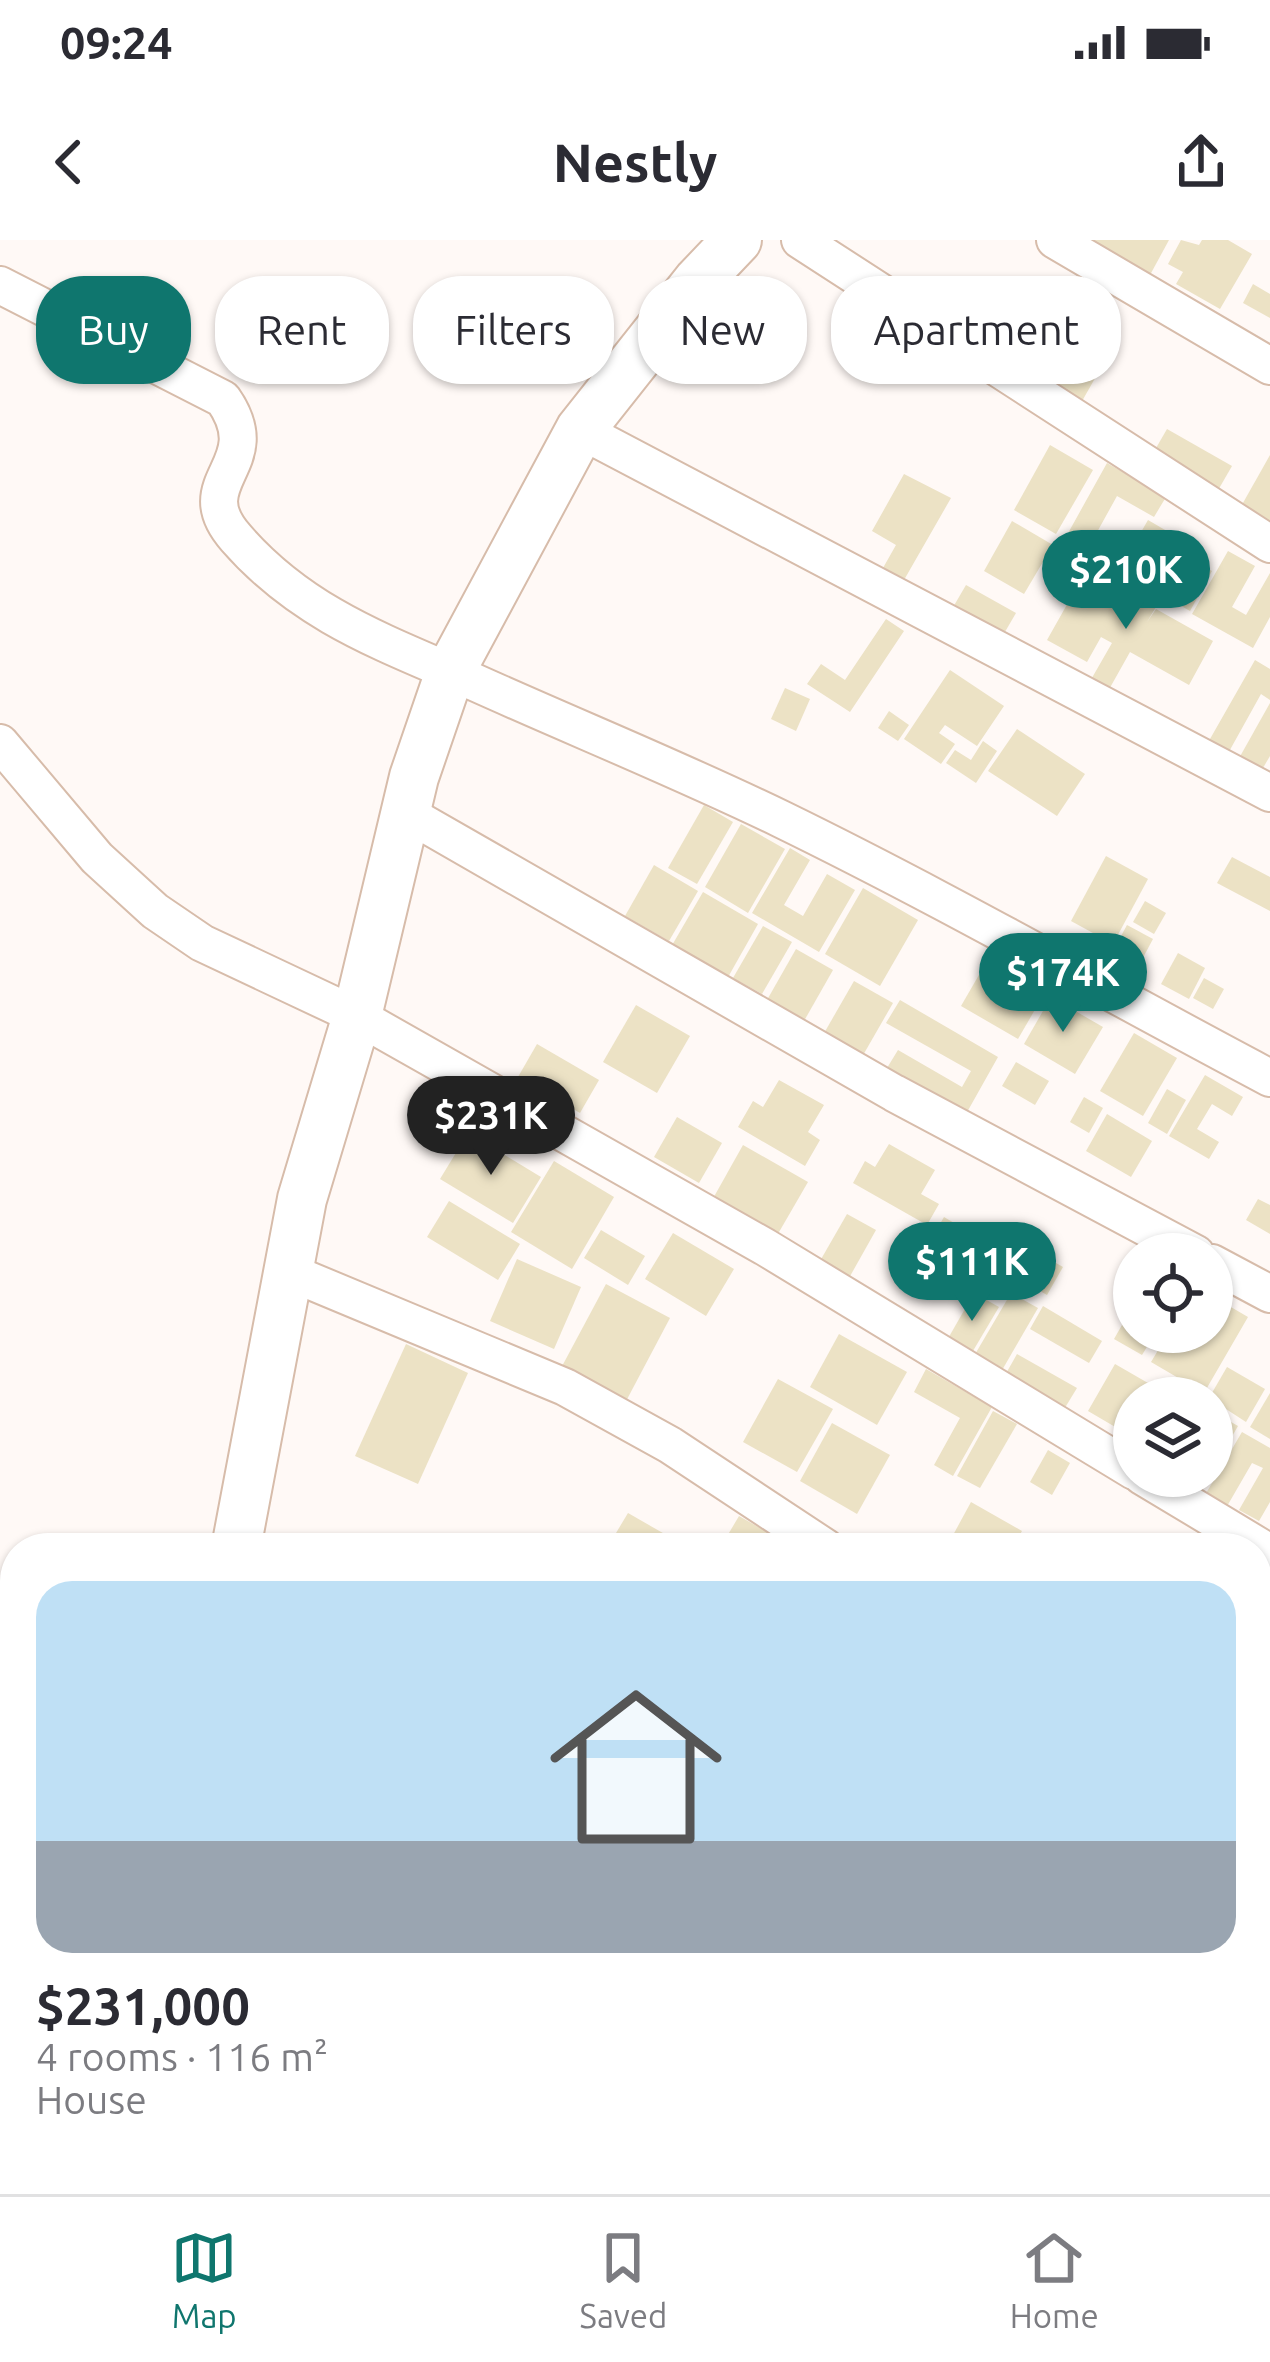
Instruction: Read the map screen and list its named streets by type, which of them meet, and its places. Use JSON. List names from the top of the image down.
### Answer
{
  "page": {
    "status": "09:24",
    "header": "Nestly",
    "chip": [
      "Buy",
      "Rent",
      "Filters",
      "New",
      "Apartment"
    ],
    "price": [
      "$210K",
      "$174K",
      "$231K",
      "$111K"
    ],
    "list": [
      {
        "name": "$231,000",
        "note": "4 rooms · 116 m² · House"
      }
    ],
    "tabs": ["Map", "Saved", "Home"]
  }
}
